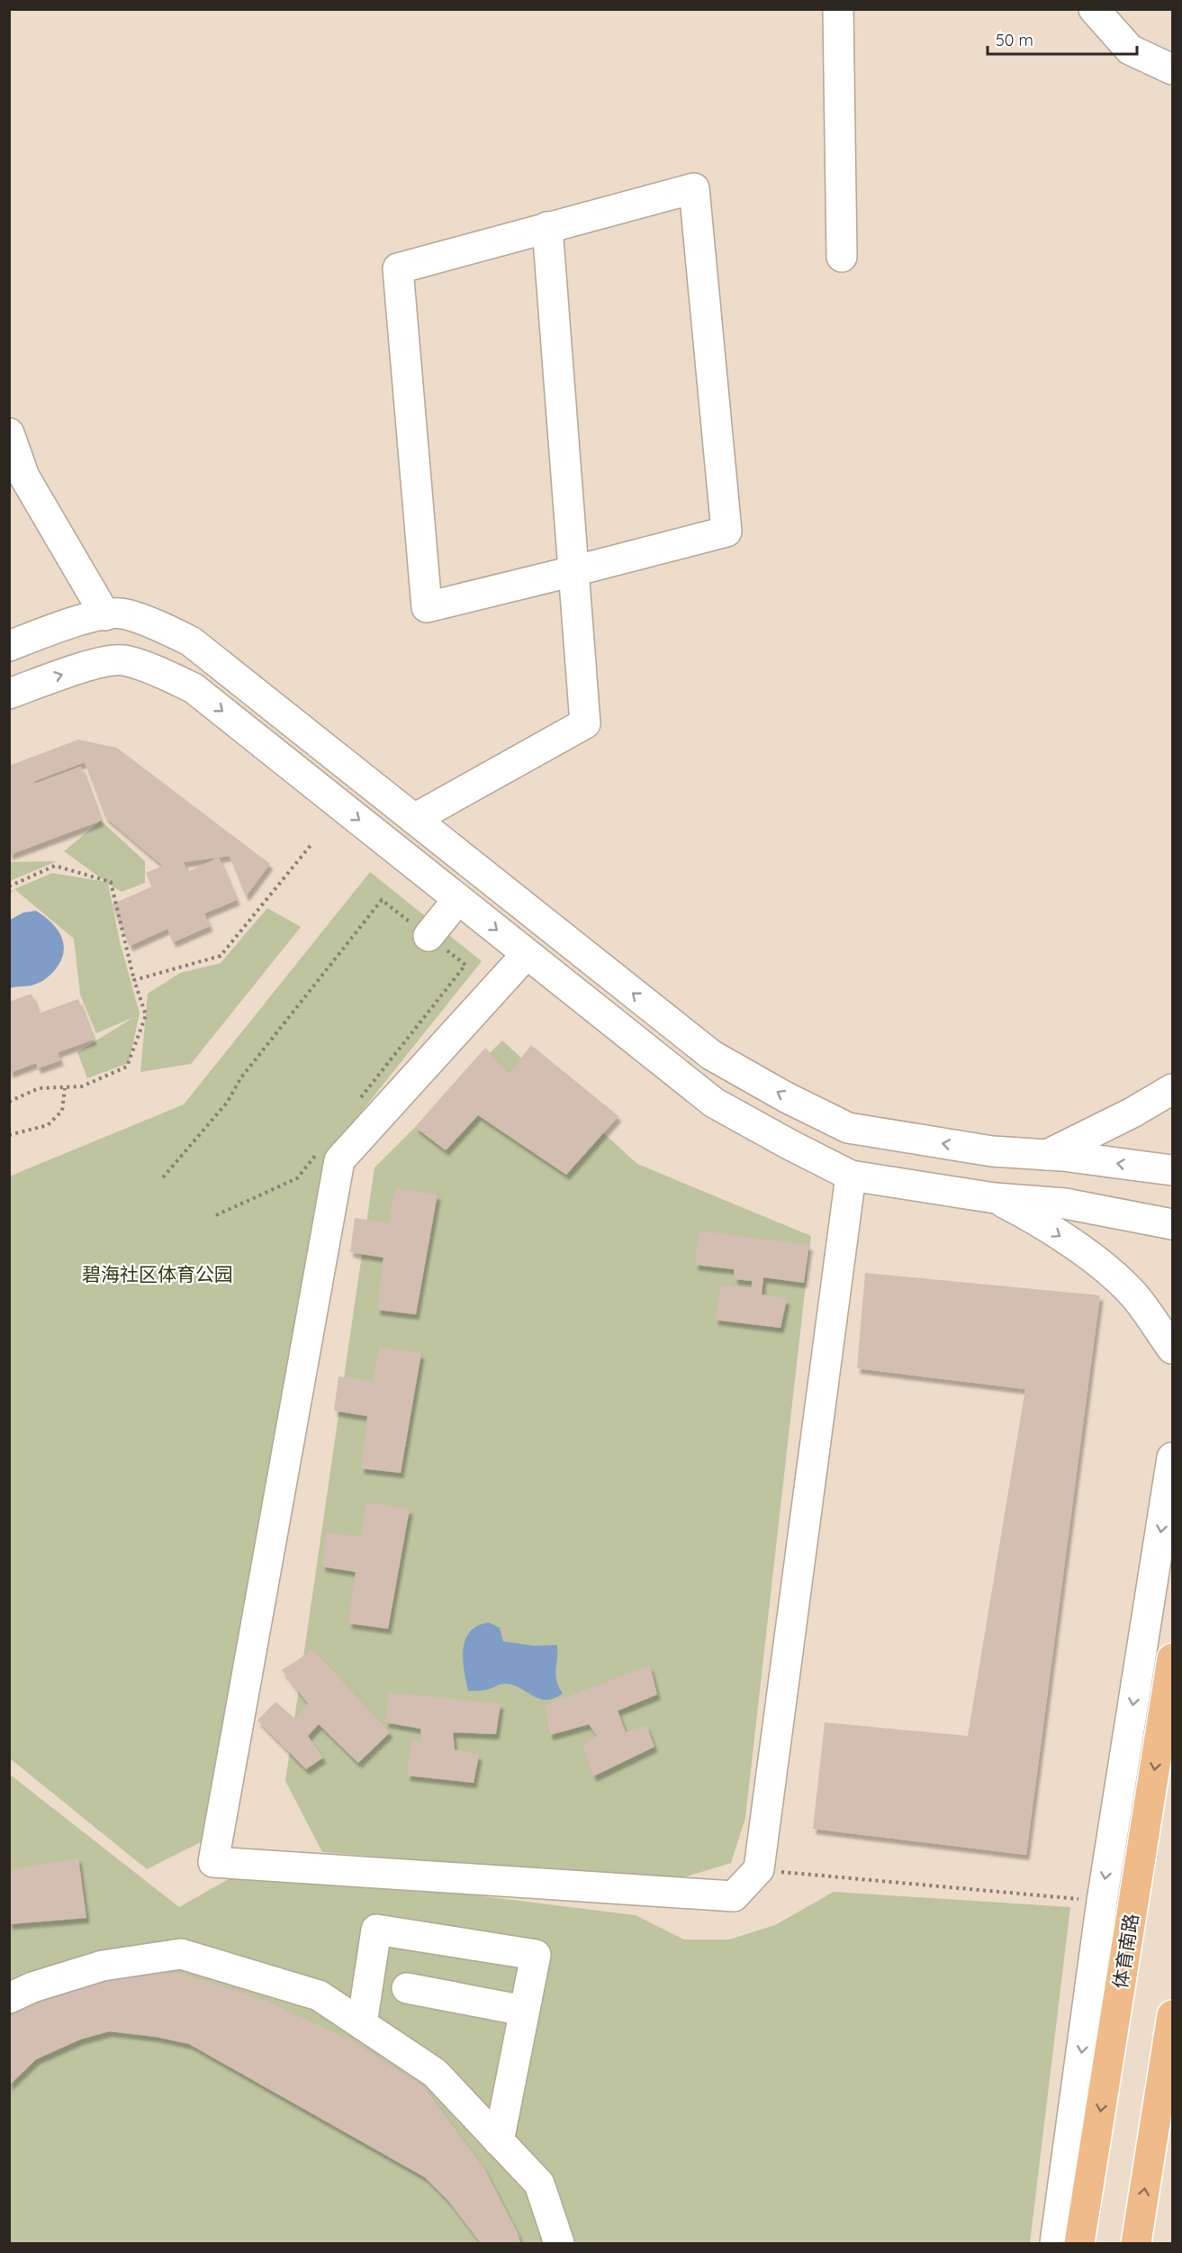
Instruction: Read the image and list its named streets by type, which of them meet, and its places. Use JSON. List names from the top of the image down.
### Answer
{
  "streets": {
    "main road": ["体育南路"]
  },
  "parks": ["碧海社区体育公园"],
  "scale_bar": "50 m"
}
